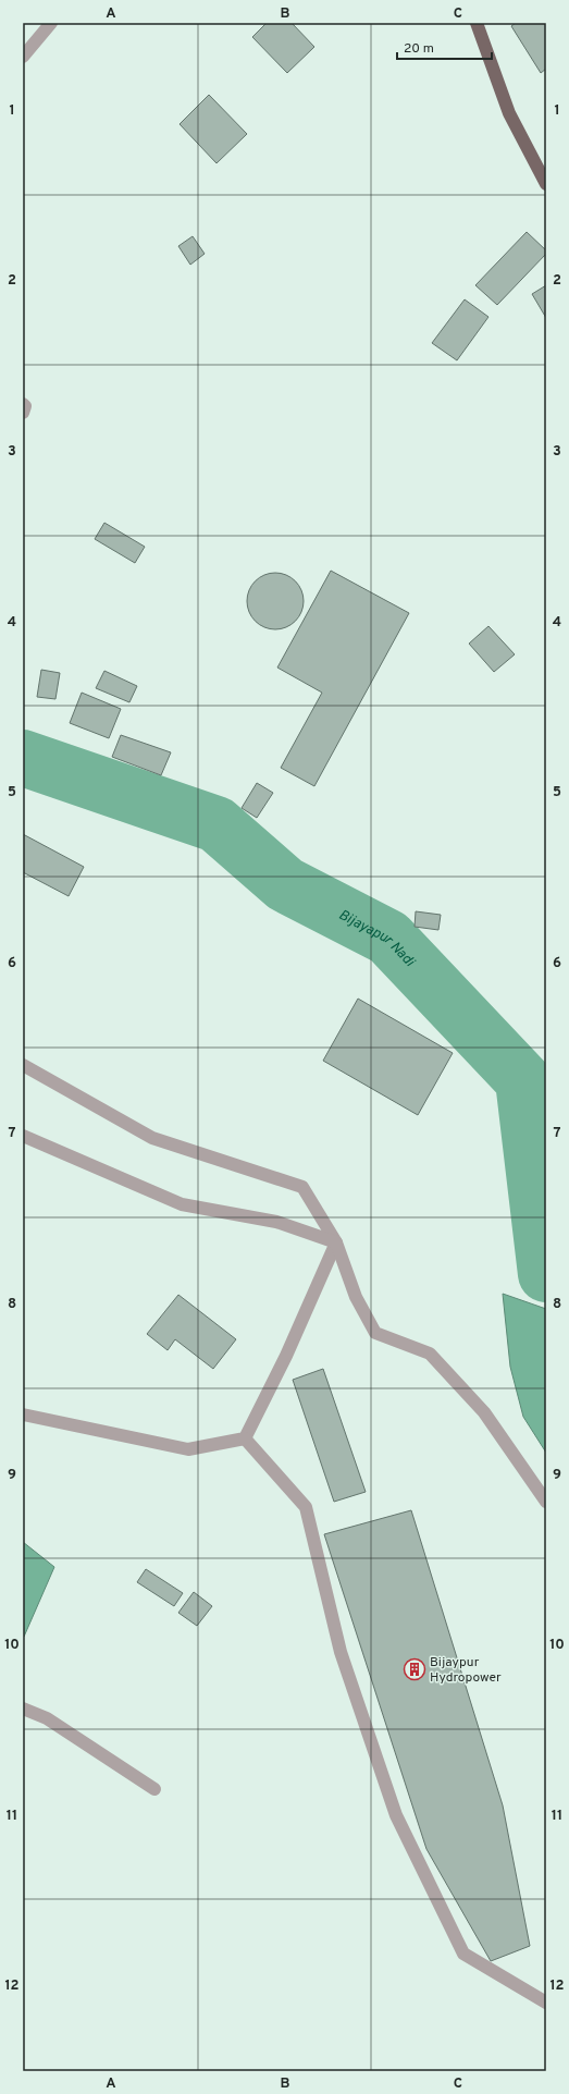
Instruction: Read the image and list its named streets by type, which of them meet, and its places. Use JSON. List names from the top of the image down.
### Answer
{
  "water": ["Bijayapur Nadi"],
  "places": {
    "building": ["Bijaypur Hydropower"]
  },
  "scale_bar": "20 m",
  "grid": {
    "columns": ["A", "B", "C"],
    "rows": [
      "1",
      "2",
      "3",
      "4",
      "5",
      "6",
      "7",
      "8",
      "9",
      "10",
      "11",
      "12"
    ]
  }
}
